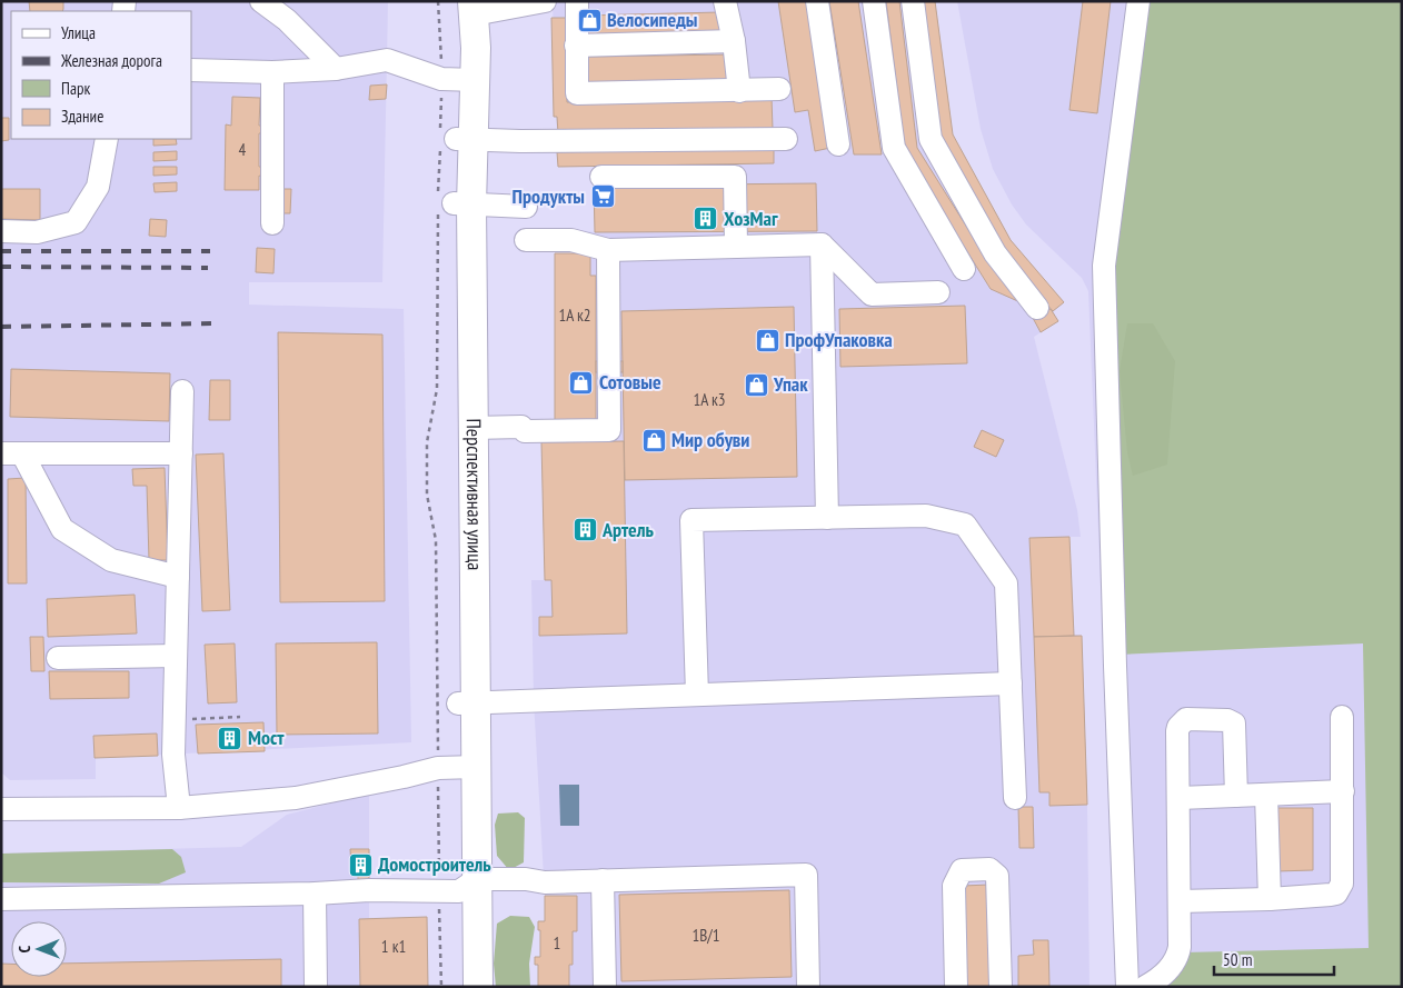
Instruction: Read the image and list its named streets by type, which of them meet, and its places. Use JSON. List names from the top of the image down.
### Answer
{
  "streets": {
    "main road": ["Перспективная улица"]
  },
  "places": {
    "shop": [
      "Велосипеды",
      "ПрофУпаковка",
      "Сотовые",
      "Упак",
      "Мир обуви"
    ],
    "supermarket": ["Продукты"],
    "building": [
      "ХозМаг",
      "Артель",
      "Мост",
      "Домостроитель"
    ]
  },
  "house_numbers": [
    "4",
    "1А к2",
    "1А к3",
    "1В/1",
    "1",
    "1 к1"
  ],
  "legend": [
    "Улица",
    "Железная дорога",
    "Парк",
    "Здание"
  ],
  "scale_bar": "50 m",
  "north": "left"
}
